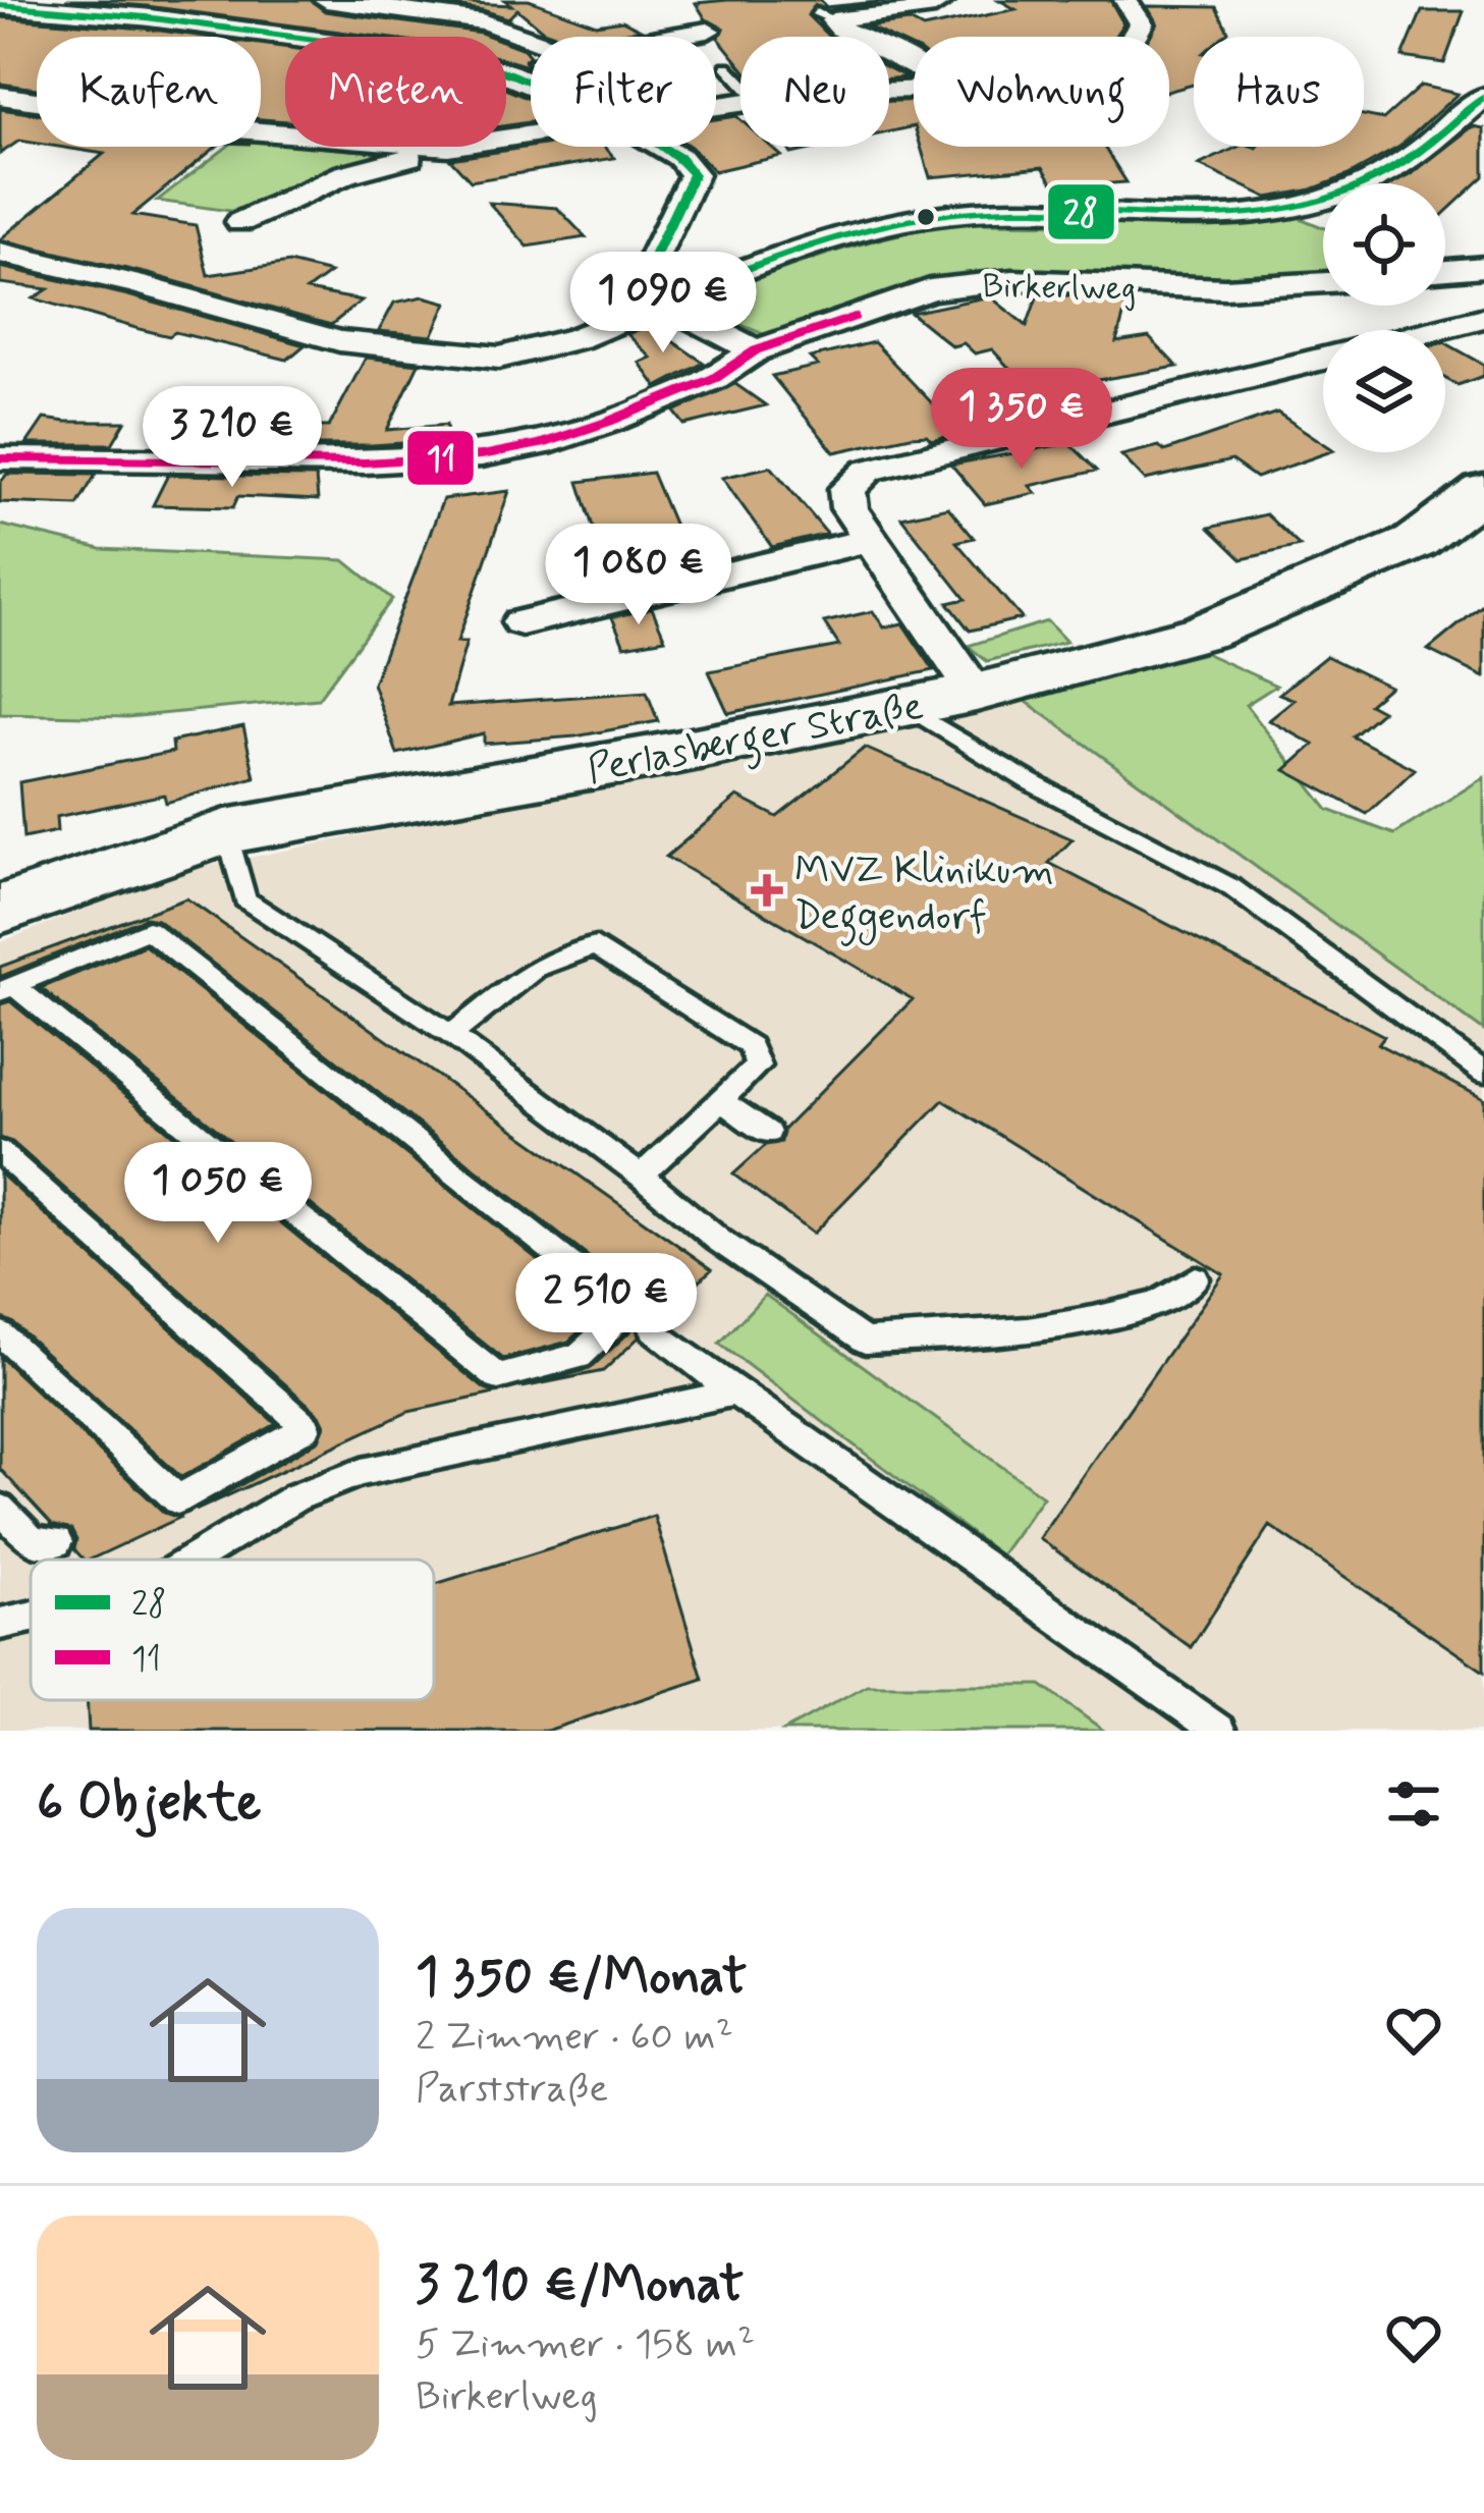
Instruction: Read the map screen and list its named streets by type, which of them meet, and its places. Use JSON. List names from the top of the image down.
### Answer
{
  "streets": {
    "street": ["Birkerlweg", "Perlasberger Straße"]
  },
  "places": {
    "health": ["MVZ Klinikum Deggendorf"]
  },
  "lines": ["transit line 28", "transit line 11"],
  "legend": ["28", "11"],
  "page": {
    "chip": [
      "Kaufen",
      "Mieten",
      "Filter",
      "Neu",
      "Wohnung",
      "Haus"
    ],
    "price": [
      "1 090 €",
      "1 350 €",
      "3 210 €",
      "1 080 €",
      "1 050 €",
      "2 510 €"
    ],
    "heading": "6 Objekte",
    "list": [
      {
        "name": "1 350 €/Monat",
        "note": "2 Zimmer · 60 m² · Parststraße"
      },
      {
        "name": "3 210 €/Monat",
        "note": "5 Zimmer · 158 m² · Birkerlweg"
      }
    ]
  }
}
